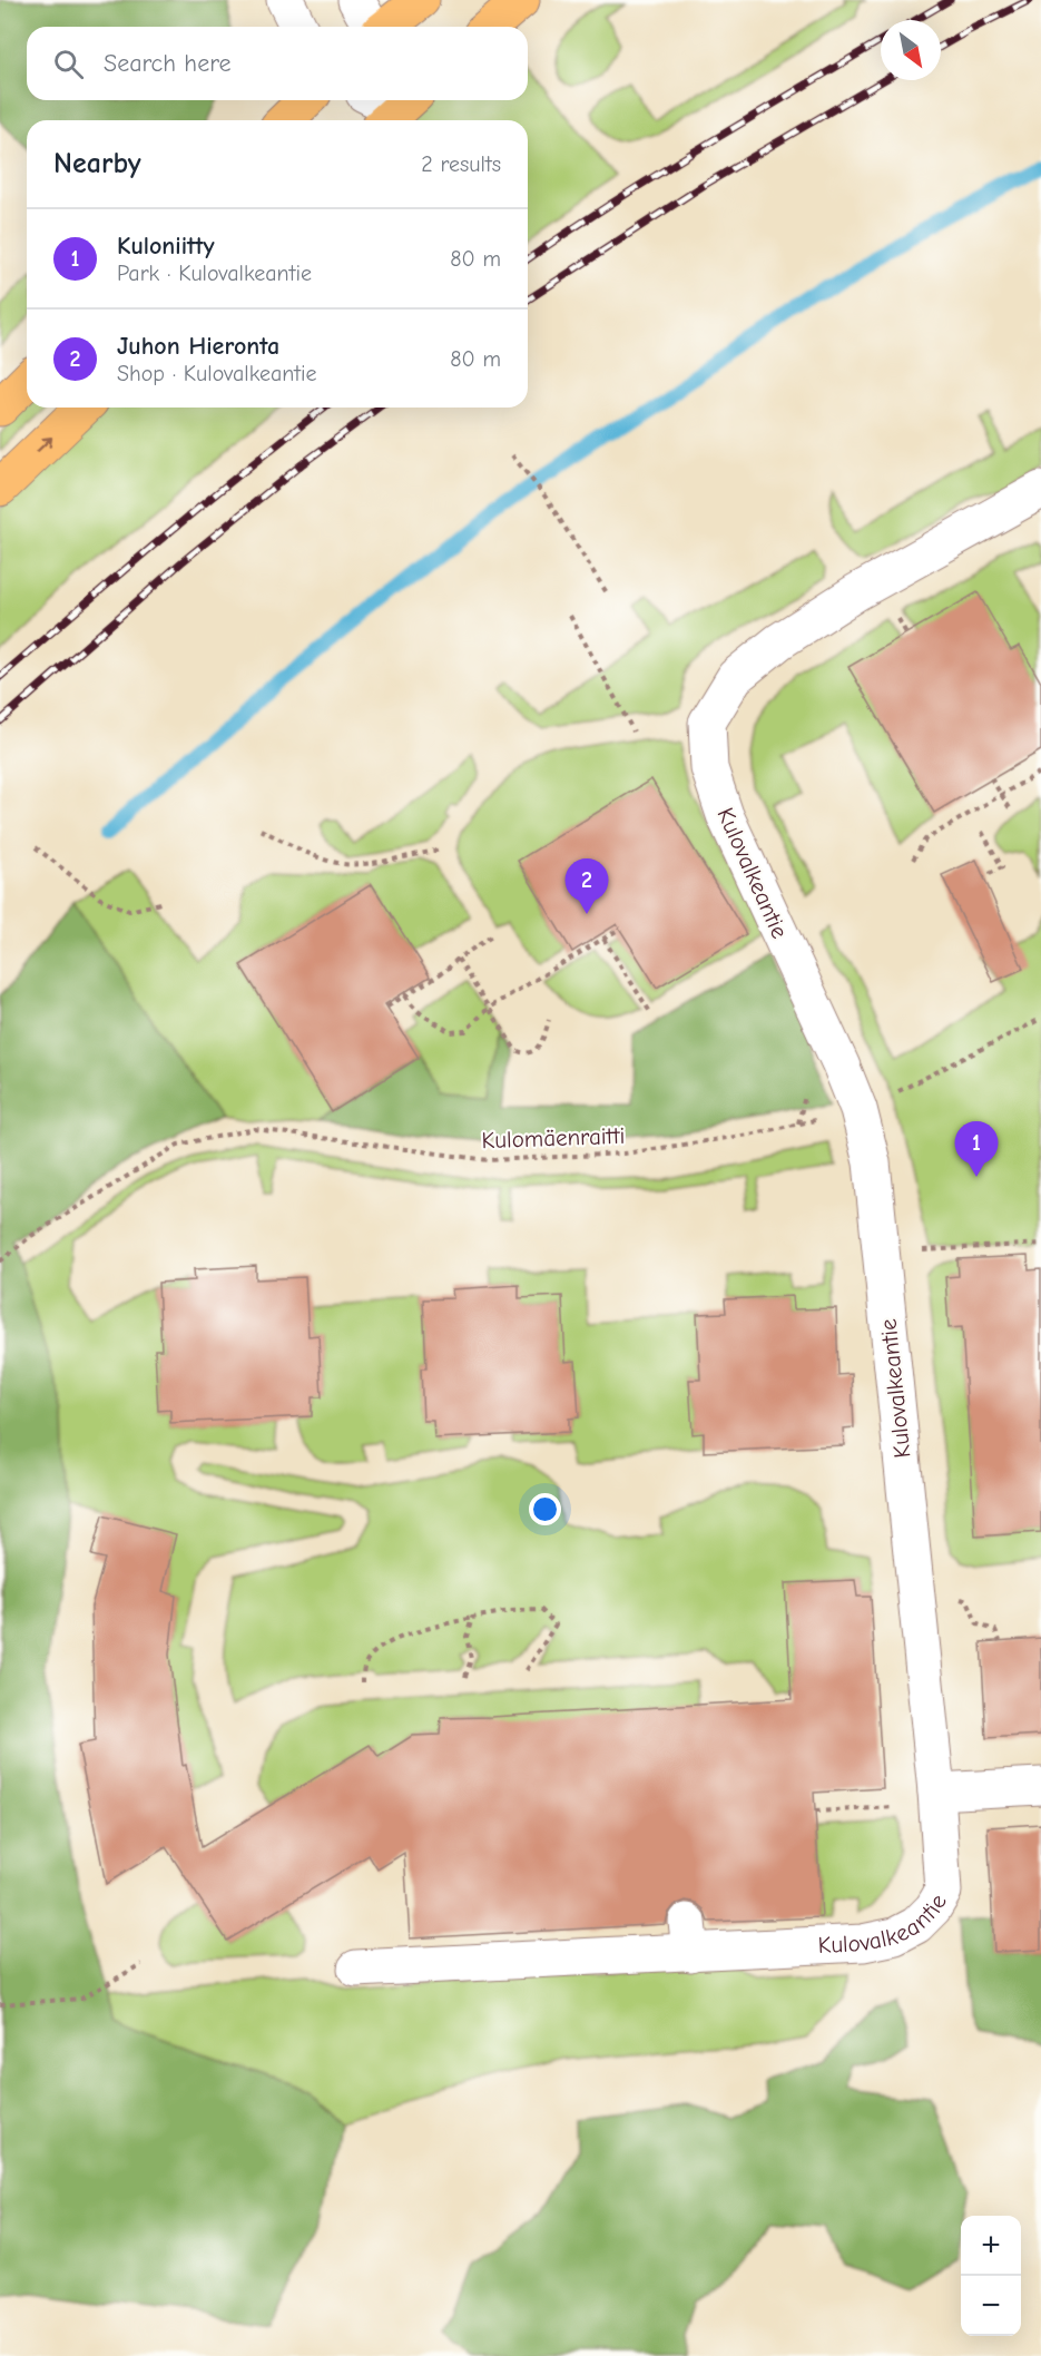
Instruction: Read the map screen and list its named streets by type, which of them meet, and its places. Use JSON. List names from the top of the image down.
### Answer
{
  "streets": {
    "street": ["Kulovalkeantie"],
    "path": ["Kulomäenraitti"]
  },
  "crossings": [
    ["Kulovalkeantie", "Kulomäenraitti"]
  ],
  "north": "bottom right",
  "page": {
    "search": "Search here",
    "heading": ["Nearby", "2 results"],
    "list": [
      {
        "mark": "1",
        "name": "Kuloniitty",
        "note": "Park · Kulovalkeantie",
        "value": "80 m"
      },
      {
        "mark": "2",
        "name": "Juhon Hieronta",
        "note": "Shop · Kulovalkeantie",
        "value": "80 m"
      }
    ],
    "pins": ["2", "1"],
    "map_buttons": ["+", "−"]
  }
}
